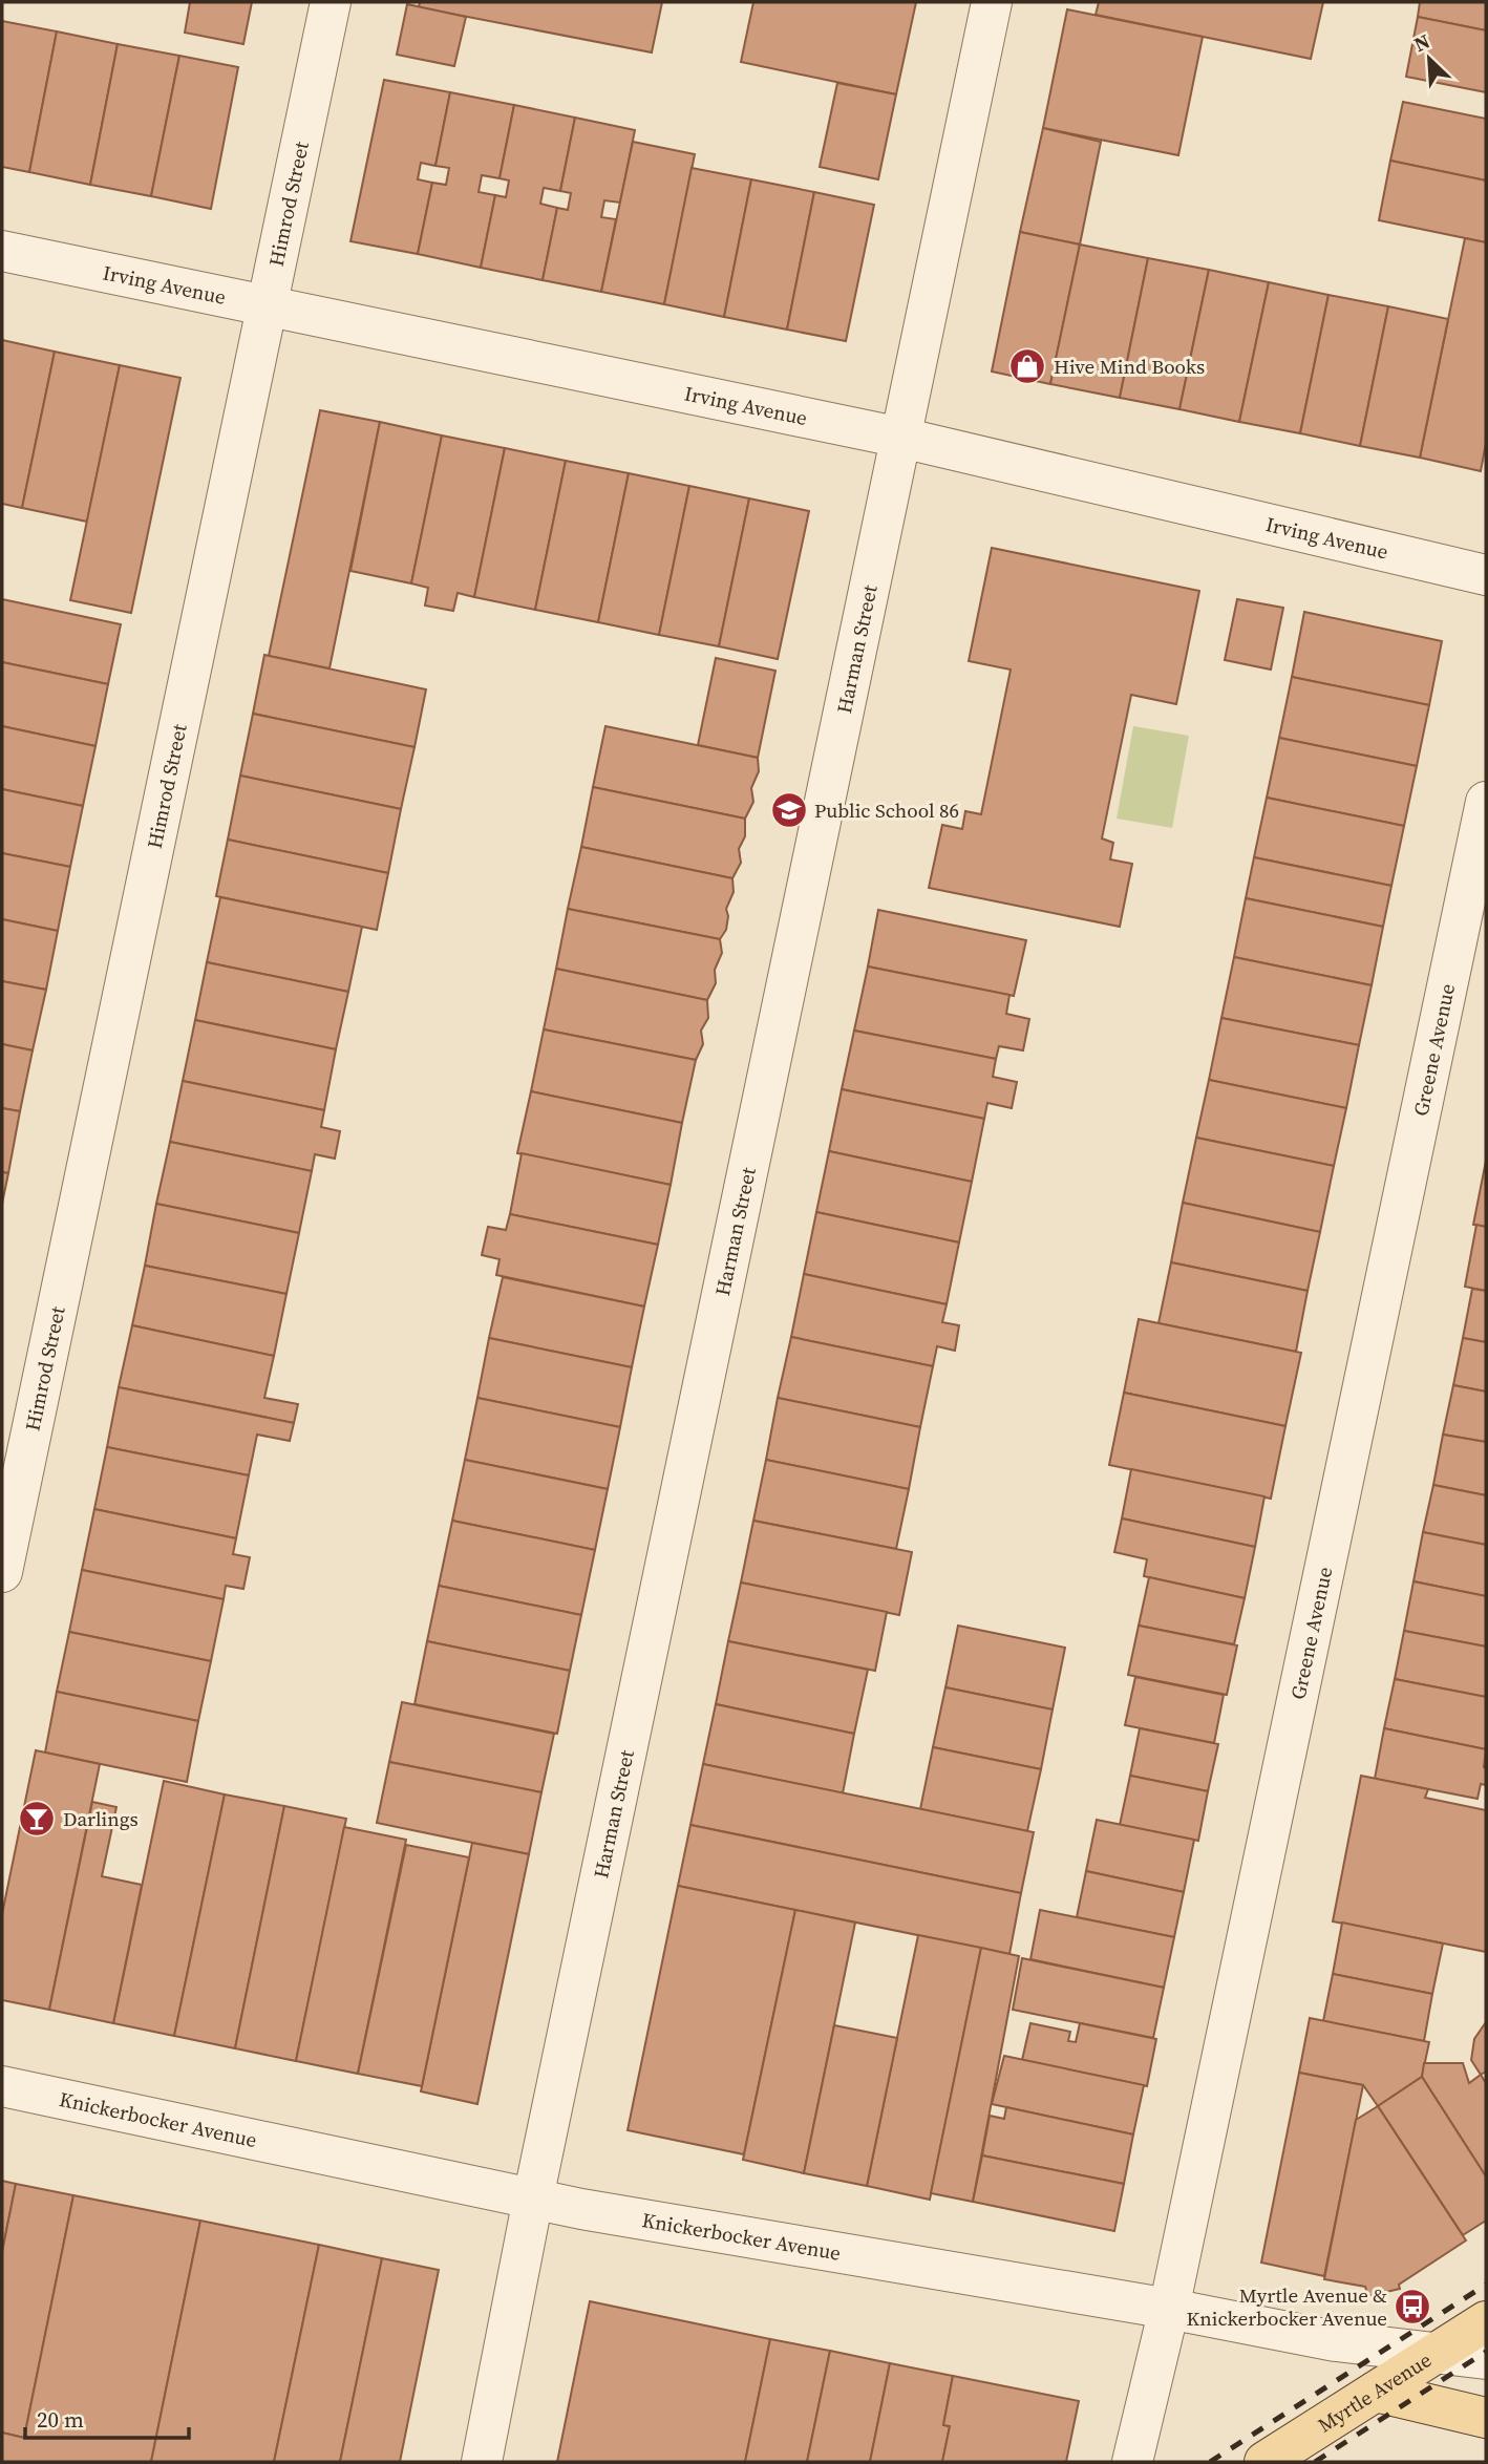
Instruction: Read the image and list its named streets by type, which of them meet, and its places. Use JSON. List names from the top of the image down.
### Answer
{
  "streets": {
    "main road": ["Myrtle Avenue"],
    "street": [
      "Himrod Street",
      "Irving Avenue",
      "Harman Street",
      "Greene Avenue",
      "Knickerbocker Avenue"
    ]
  },
  "crossings": [
    ["Himrod Street", "Irving Avenue"],
    ["Irving Avenue", "Harman Street"],
    ["Harman Street", "Knickerbocker Avenue"],
    ["Greene Avenue", "Knickerbocker Avenue"],
    ["Knickerbocker Avenue", "Myrtle Avenue"]
  ],
  "places": {
    "shop": ["Hive Mind Books"],
    "school or university": ["Public School 86"],
    "bar": ["Darlings"],
    "bus stop": ["Myrtle Avenue & Knickerbocker Avenue"]
  },
  "scale_bar": "20 m",
  "north": "top left"
}
